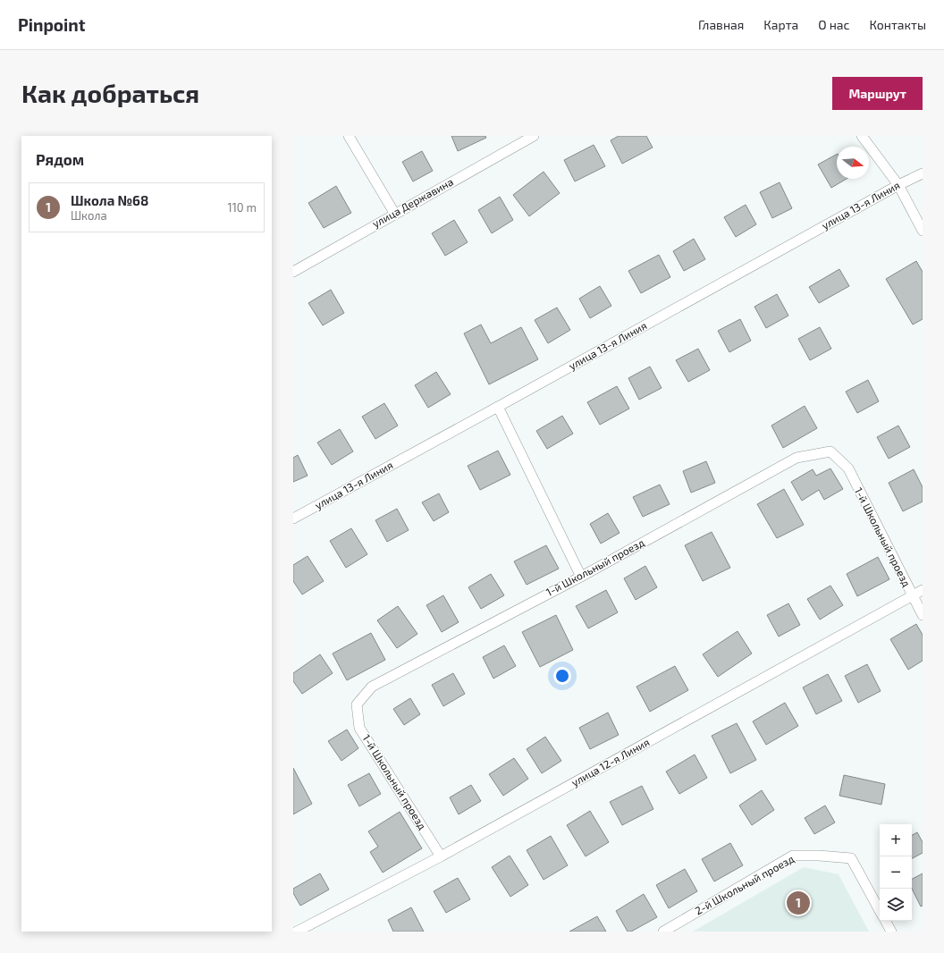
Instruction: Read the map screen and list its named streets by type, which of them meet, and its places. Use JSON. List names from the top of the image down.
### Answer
{
  "streets": {
    "lane": [
      "улица Державина",
      "улица 13-я Линия",
      "1-й Школьный проезд",
      "улица 12-я Линия",
      "2-й Школьный проезд"
    ]
  },
  "crossings": [
    ["1-й Школьный проезд", "улица 12-я Линия"]
  ],
  "north": "right",
  "page": {
    "header": "Pinpoint",
    "nav": [
      "Главная",
      "Карта",
      "О нас",
      "Контакты"
    ],
    "buttons": "Маршрут",
    "title": "Как добраться",
    "heading": "Рядом",
    "list": [
      {
        "mark": "1",
        "name": "Школа №68",
        "note": "Школа",
        "value": "110 m"
      }
    ],
    "map_buttons": ["+", "−"],
    "pins": "1"
  }
}
